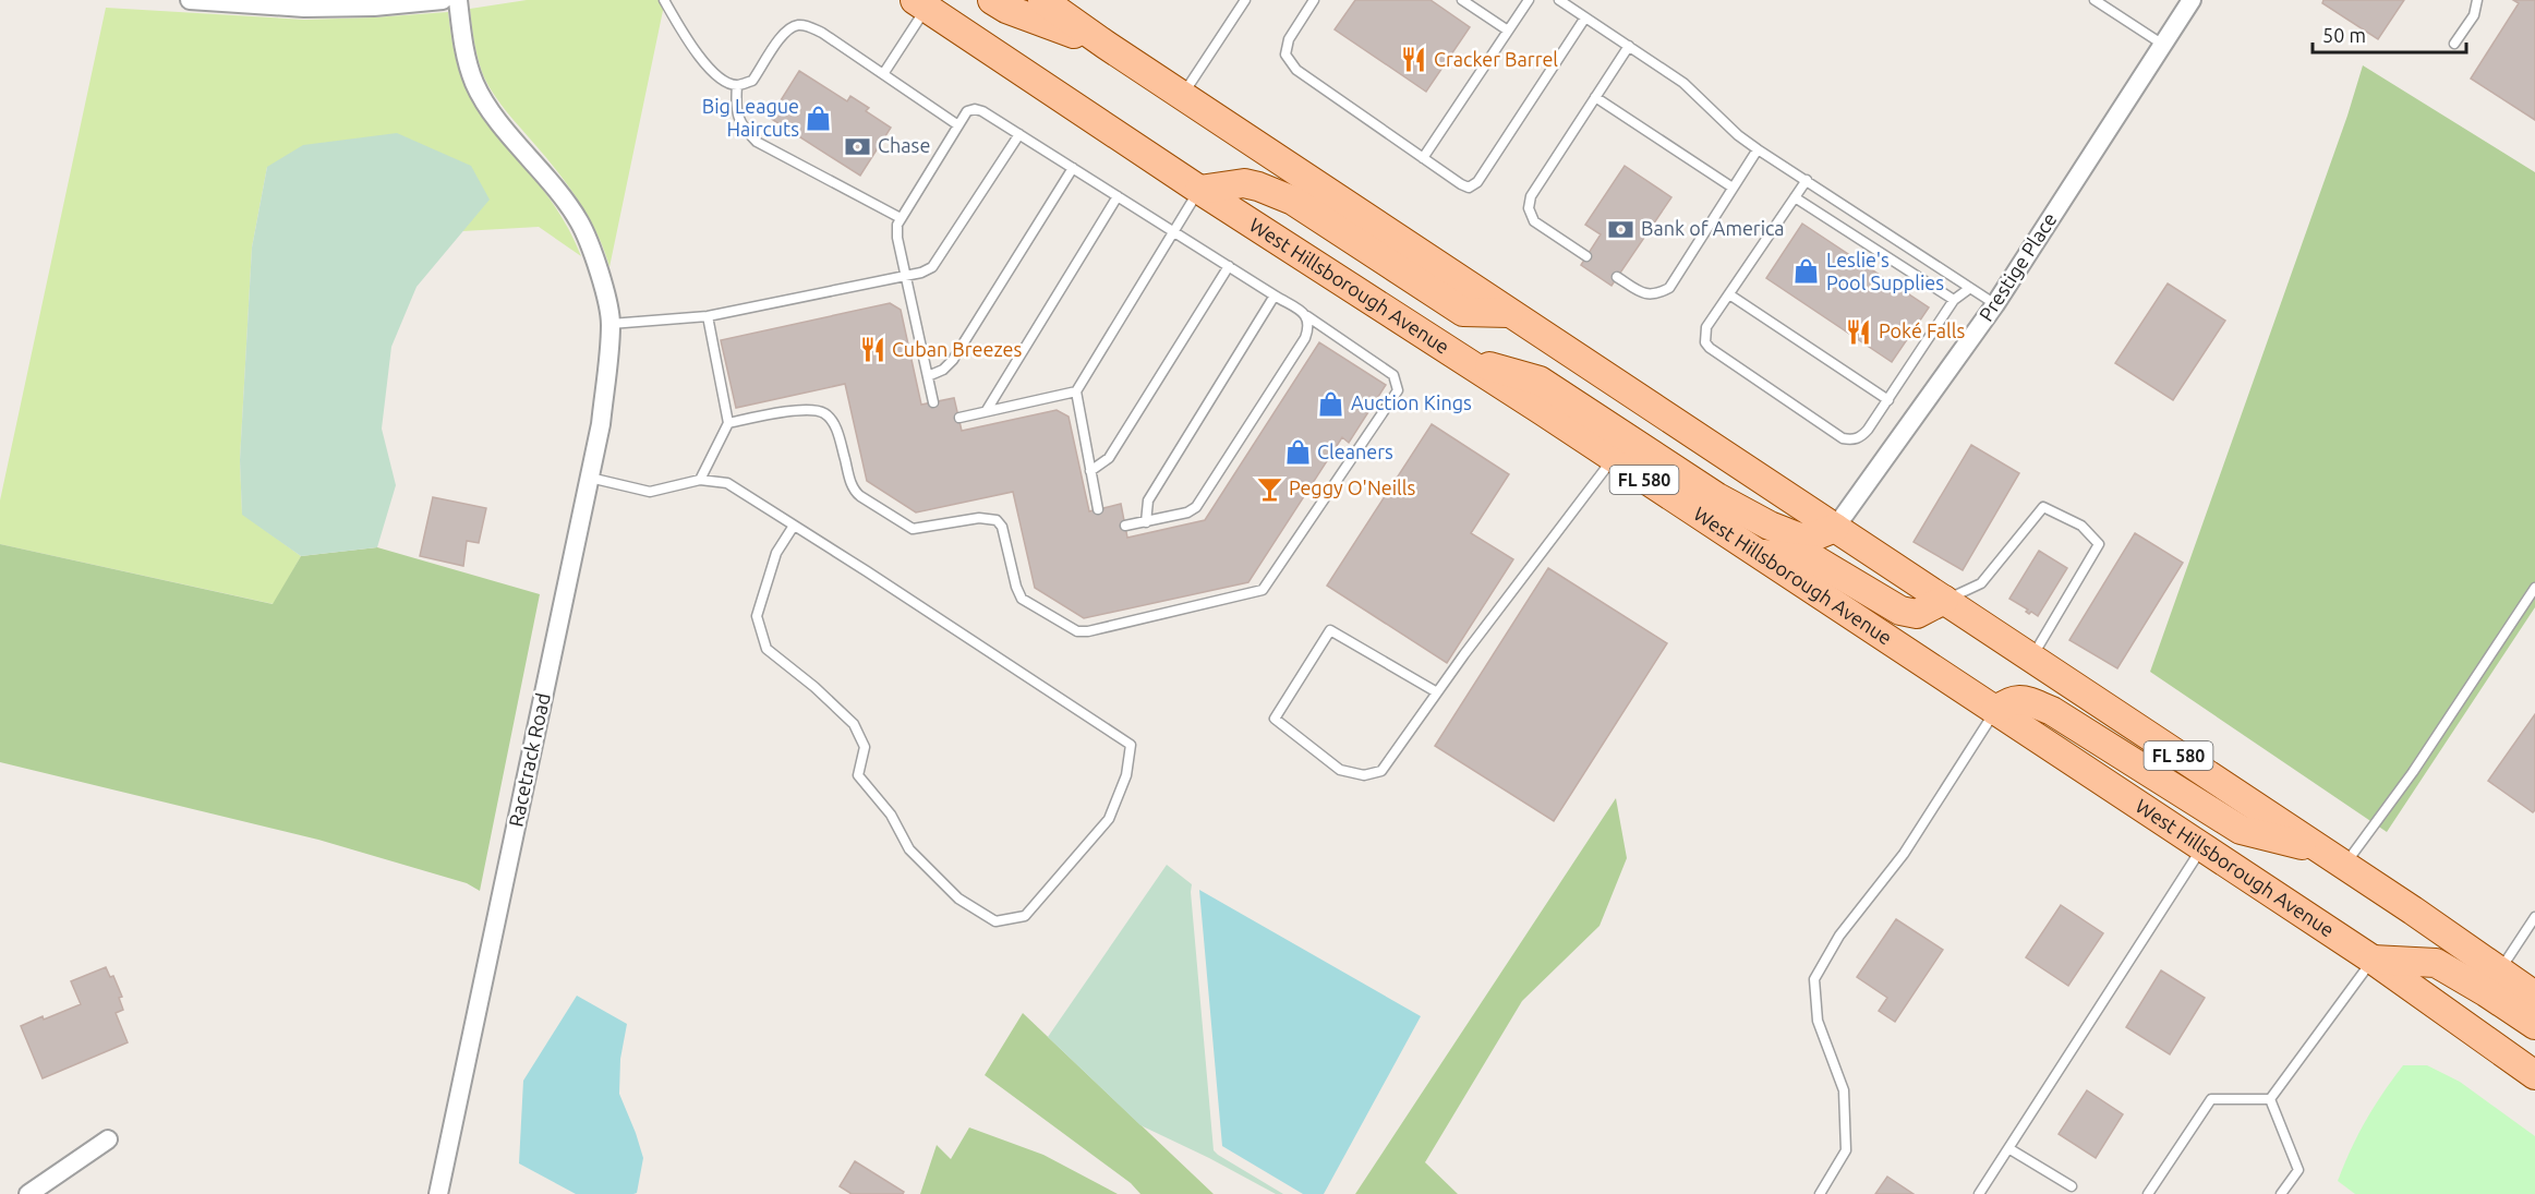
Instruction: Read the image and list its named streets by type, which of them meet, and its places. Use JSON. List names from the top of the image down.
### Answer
{
  "streets": {
    "main road": ["West Hillsborough Avenue", "FL 580"],
    "street": ["Prestige Place", "Racetrack Road"]
  },
  "crossings": [
    ["Prestige Place", "FL 580"]
  ],
  "places": {
    "restaurant": ["Cracker Barrel", "Poké Falls", "Cuban Breezes"],
    "shop": [
      "Big League Haircuts",
      "Leslie's Pool Supplies",
      "Auction Kings",
      "Cleaners"
    ],
    "bank": ["Chase", "Bank of America"],
    "bar": ["Peggy O'Neills"]
  },
  "scale_bar": "50 m"
}
